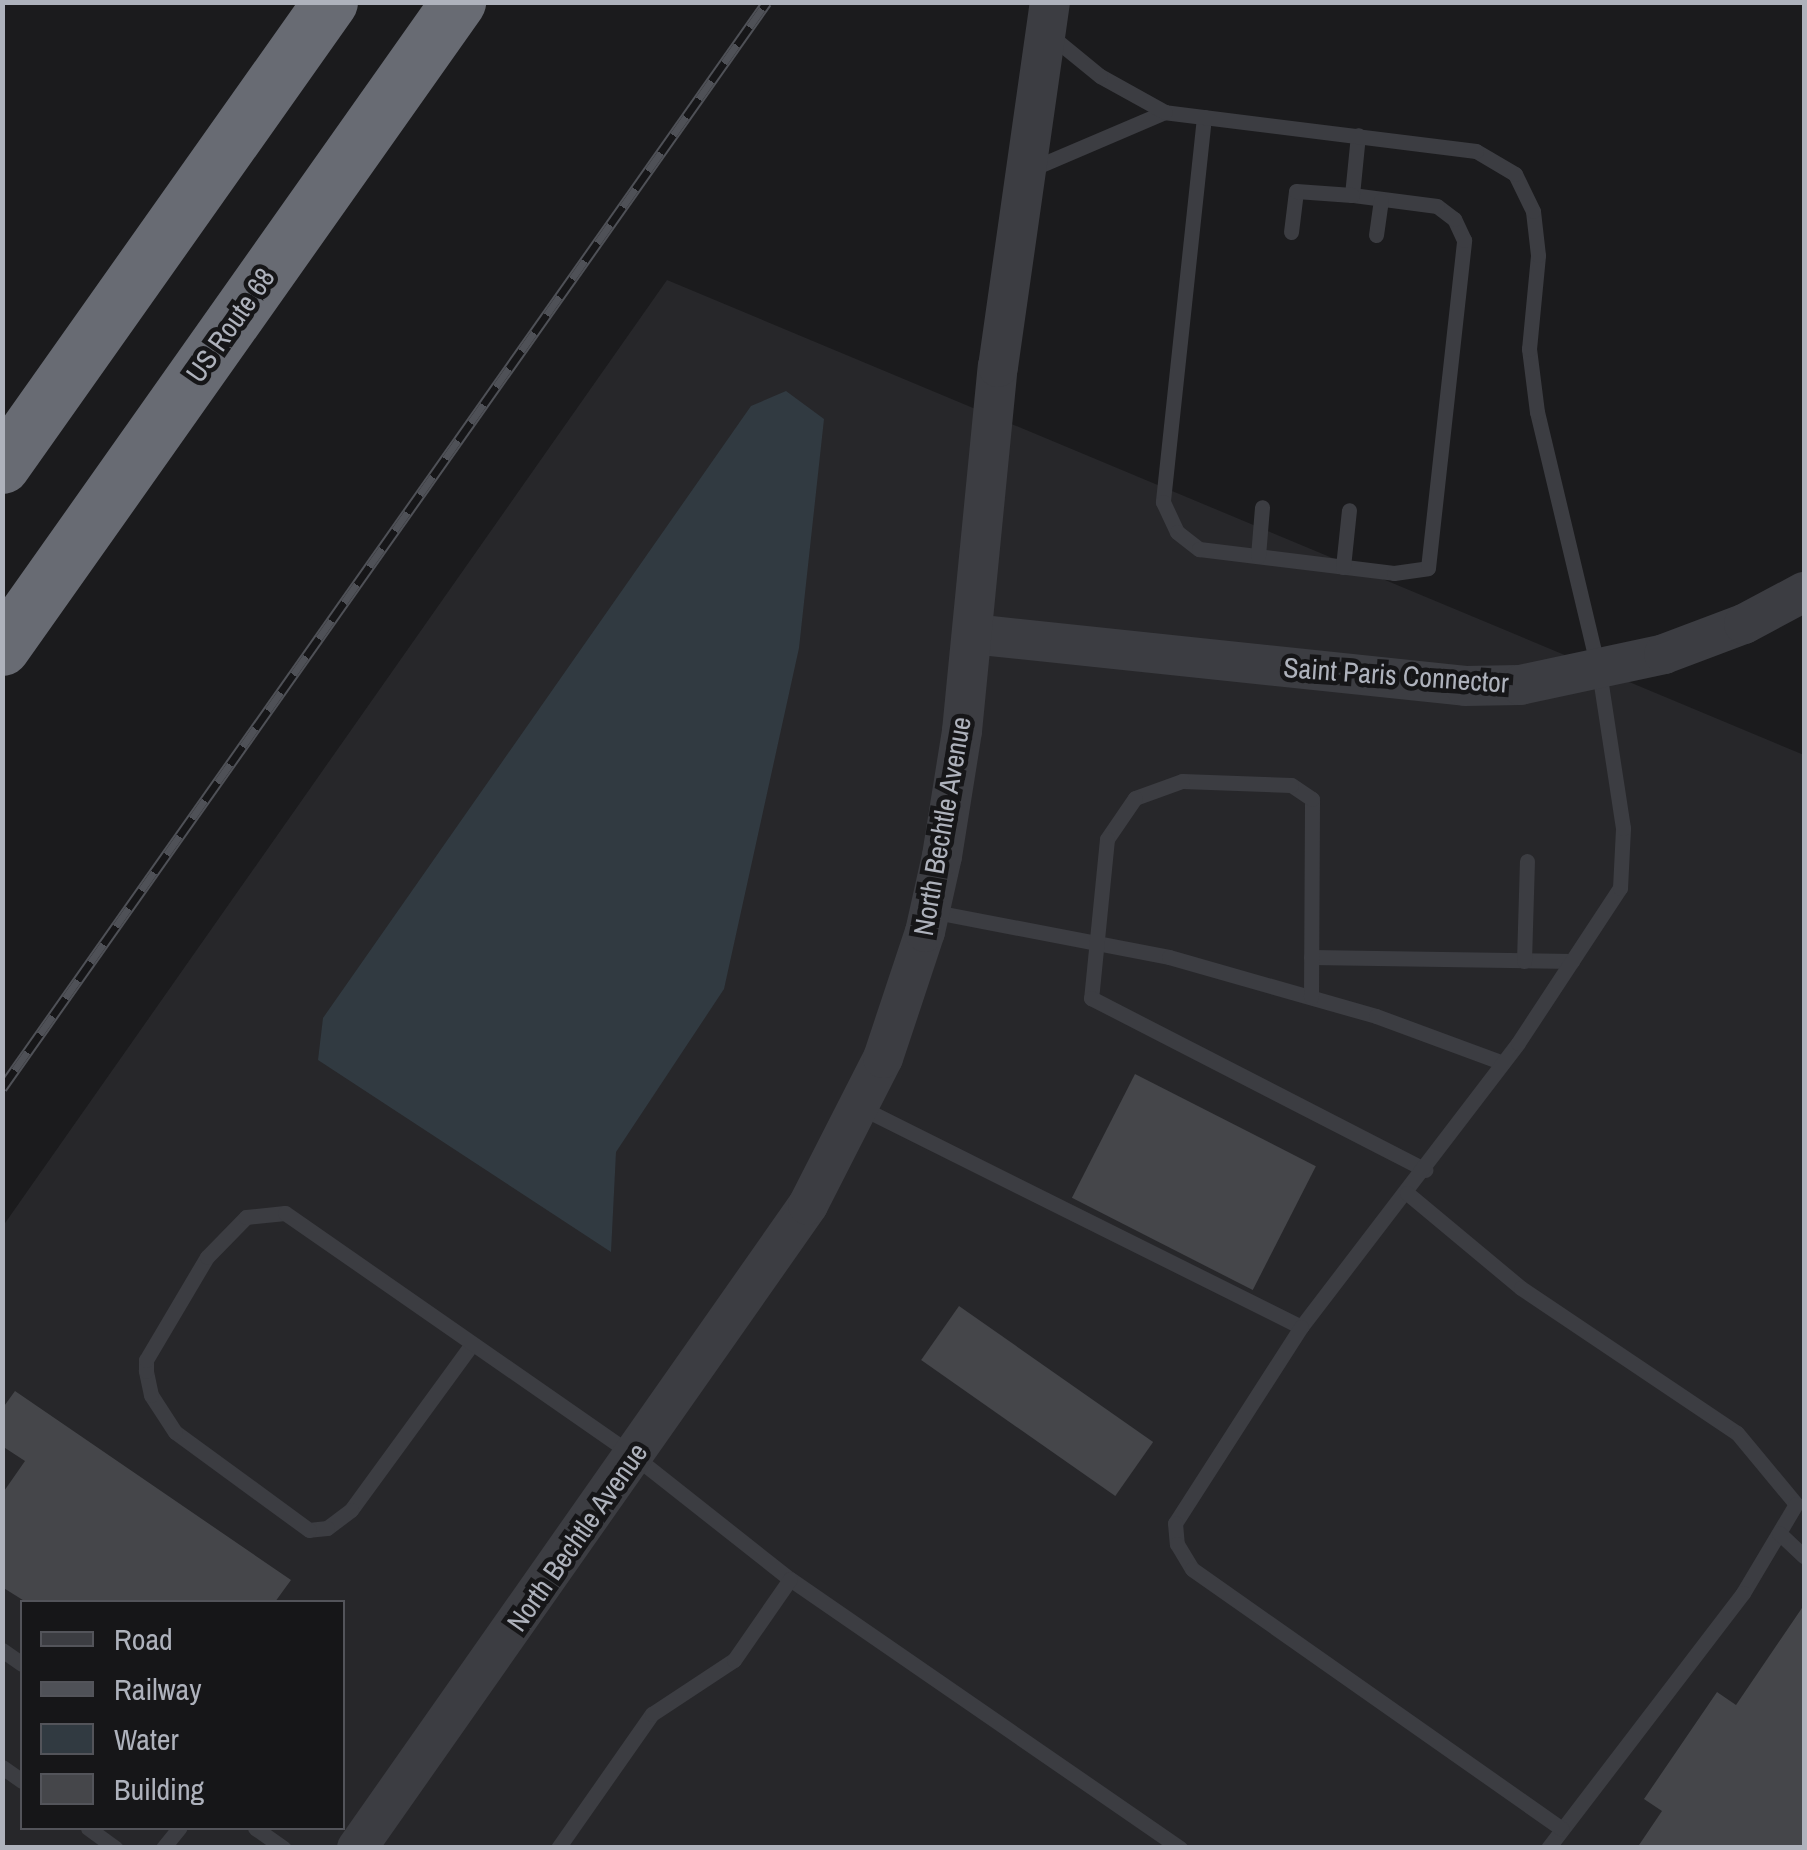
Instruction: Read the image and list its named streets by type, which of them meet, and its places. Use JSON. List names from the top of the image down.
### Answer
{
  "streets": {
    "highway": ["US Route 68"],
    "street": ["Saint Paris Connector", "North Bechtle Avenue"]
  },
  "crossings": [
    ["Saint Paris Connector", "North Bechtle Avenue"]
  ],
  "legend": [
    "Road",
    "Railway",
    "Water",
    "Building"
  ]
}
